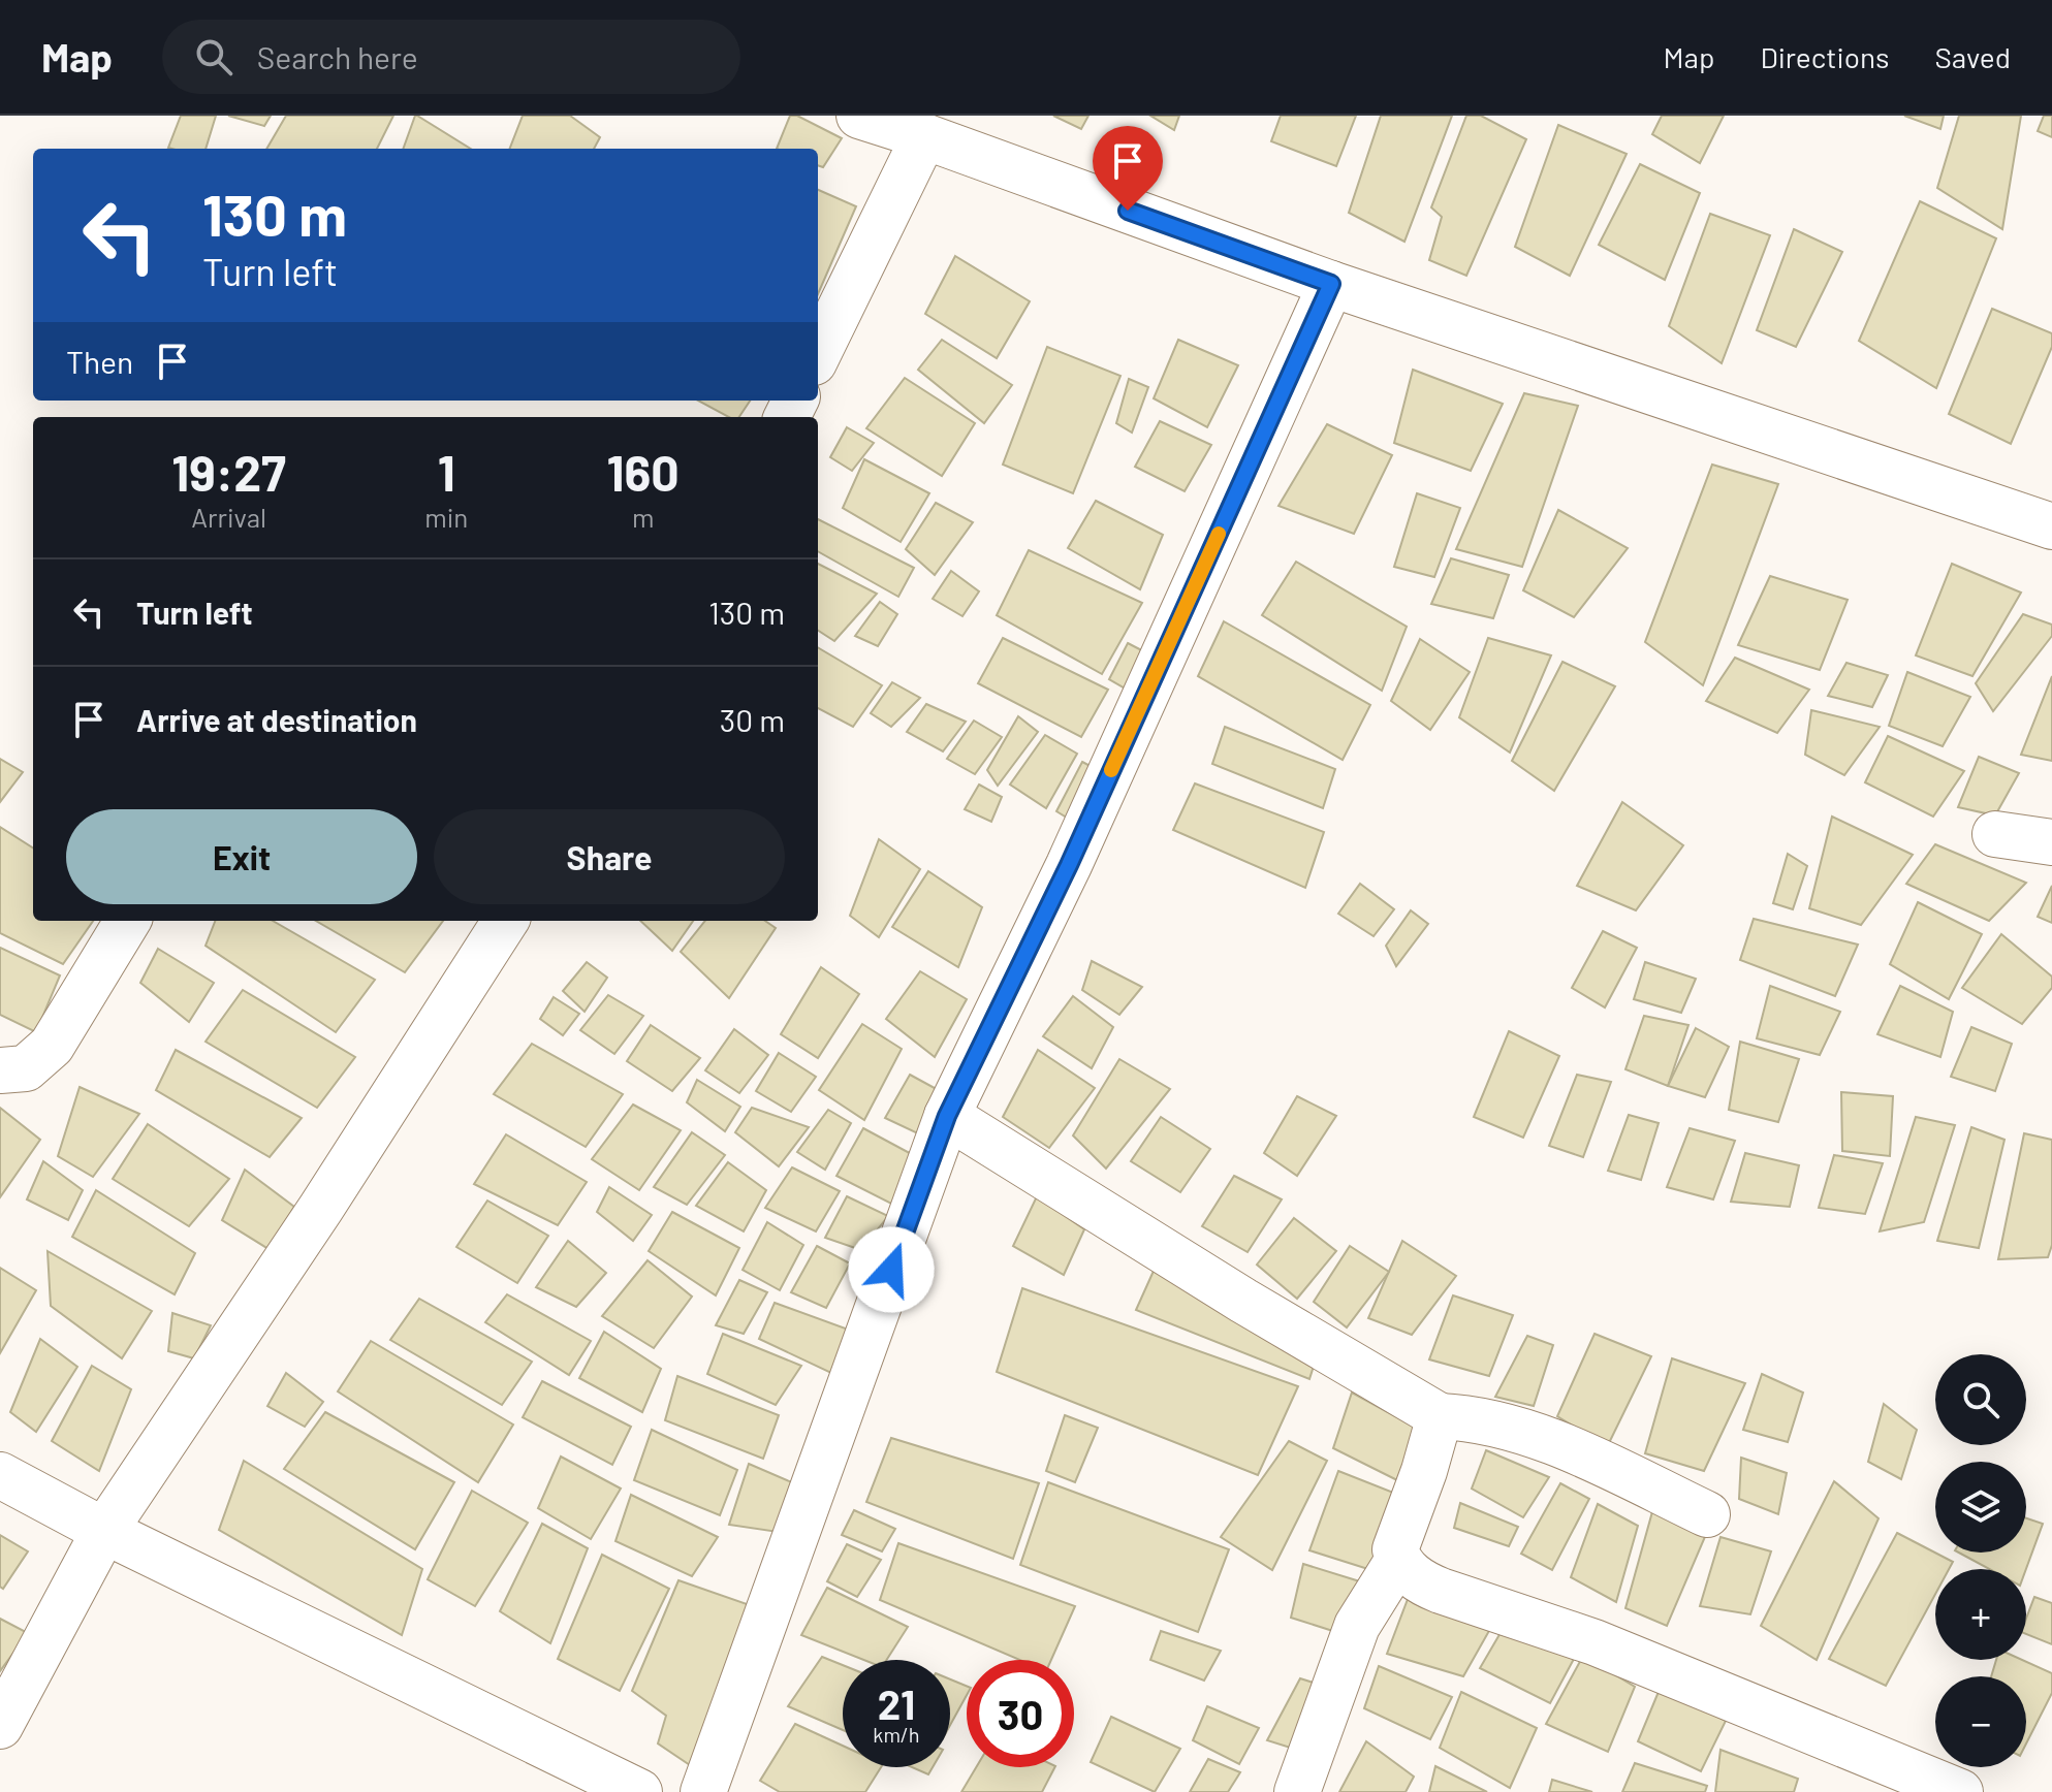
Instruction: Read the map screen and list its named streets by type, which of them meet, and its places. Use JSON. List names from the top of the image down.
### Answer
{
  "page": {
    "header": "Map",
    "search": "Search here",
    "nav": ["Map", "Directions", "Saved"],
    "turn": ["130 m", "Turn left"],
    "then": "Then",
    "eta": [
      "19:27",
      "Arrival",
      "1",
      "min",
      "160",
      "m"
    ],
    "list": [
      {
        "name": "Turn left",
        "value": "130 m"
      },
      {
        "name": "Arrive at destination",
        "value": "30 m"
      }
    ],
    "buttons": ["Exit", "Share"],
    "map_buttons": ["+", "−"],
    "speed": "21 km/h",
    "limit": "30"
  }
}
